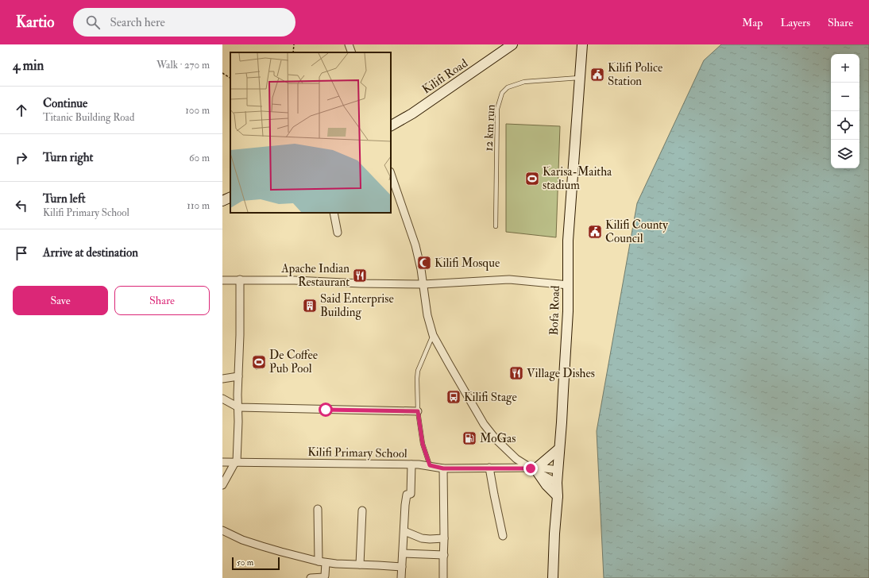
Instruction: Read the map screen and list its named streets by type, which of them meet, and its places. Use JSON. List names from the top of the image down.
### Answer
{
  "streets": {
    "street": ["Kilifi Road", "Bofa Road", "Kilifi Primary School"],
    "lane": ["12 km run"]
  },
  "crossings": [
    ["12 km run", "Bofa Road"],
    ["Bofa Road", "Kilifi Primary School"]
  ],
  "places": {
    "public building": ["Kilifi Police Station", "Kilifi County Council"],
    "sports": ["Karisa-Maitha stadium", "De Coffee Pub Pool"],
    "mosque": ["Kilifi Mosque"],
    "restaurant": ["Apache Indian Restaurant", "Village Dishes"],
    "building": ["Said Enterprise Building"],
    "bus stop": ["Kilifi Stage"],
    "fuel station": ["MoGas"]
  },
  "scale_bar": "50 m",
  "page": {
    "header": "Kartio",
    "search": "Search here",
    "nav": ["Map", "Layers", "Share"],
    "heading": ["4 min", "Walk · 270 m"],
    "map_buttons": ["+", "−"],
    "list": [
      ["Continue", "Titanic Building Road", "100 m"],
      ["Turn right", "60 m"],
      ["Turn left", "Kilifi Primary School", "110 m"],
      "Arrive at destination"
    ],
    "buttons": ["Save", "Share"],
    "scale": "50 m"
  }
}
